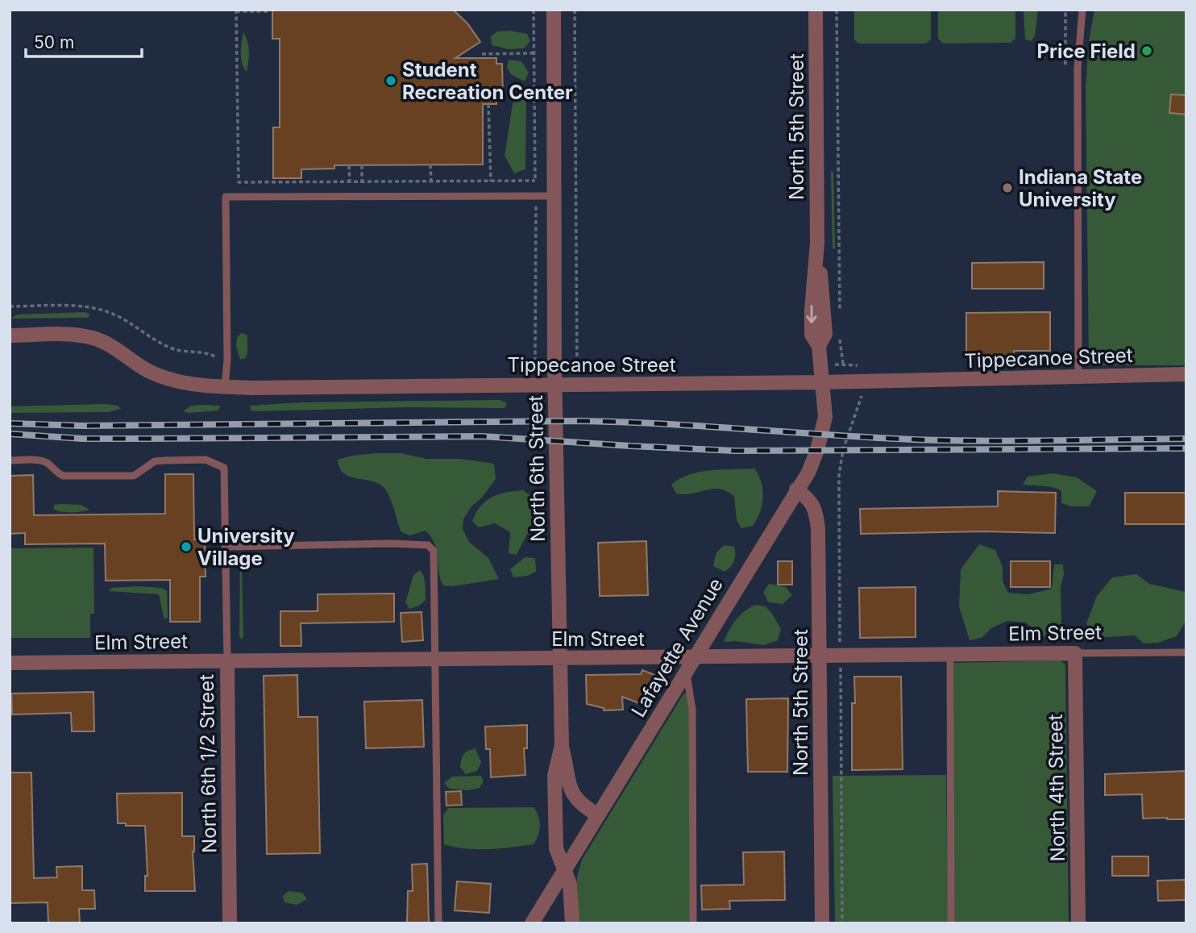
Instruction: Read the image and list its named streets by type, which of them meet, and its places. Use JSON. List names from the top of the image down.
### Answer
{
  "streets": {
    "street": [
      "North 5th Street",
      "Tippecanoe Street",
      "North 6th Street",
      "Elm Street",
      "Lafayette Avenue",
      "North 6th 1/2 Street",
      "North 4th Street"
    ]
  },
  "crossings": [
    ["North 5th Street", "Tippecanoe Street"],
    ["North 5th Street", "Elm Street"],
    ["North 5th Street", "Lafayette Avenue"],
    ["Tippecanoe Street", "North 6th Street"],
    ["Tippecanoe Street", "Lafayette Avenue"],
    ["North 6th Street", "Elm Street"],
    ["North 6th Street", "Lafayette Avenue"],
    ["Elm Street", "Lafayette Avenue"],
    ["Elm Street", "North 6th 1/2 Street"],
    ["Elm Street", "North 4th Street"]
  ],
  "places": [
    "Price Field",
    "Student Recreation Center",
    "Indiana State University",
    "University Village"
  ],
  "scale_bar": "50 m"
}
